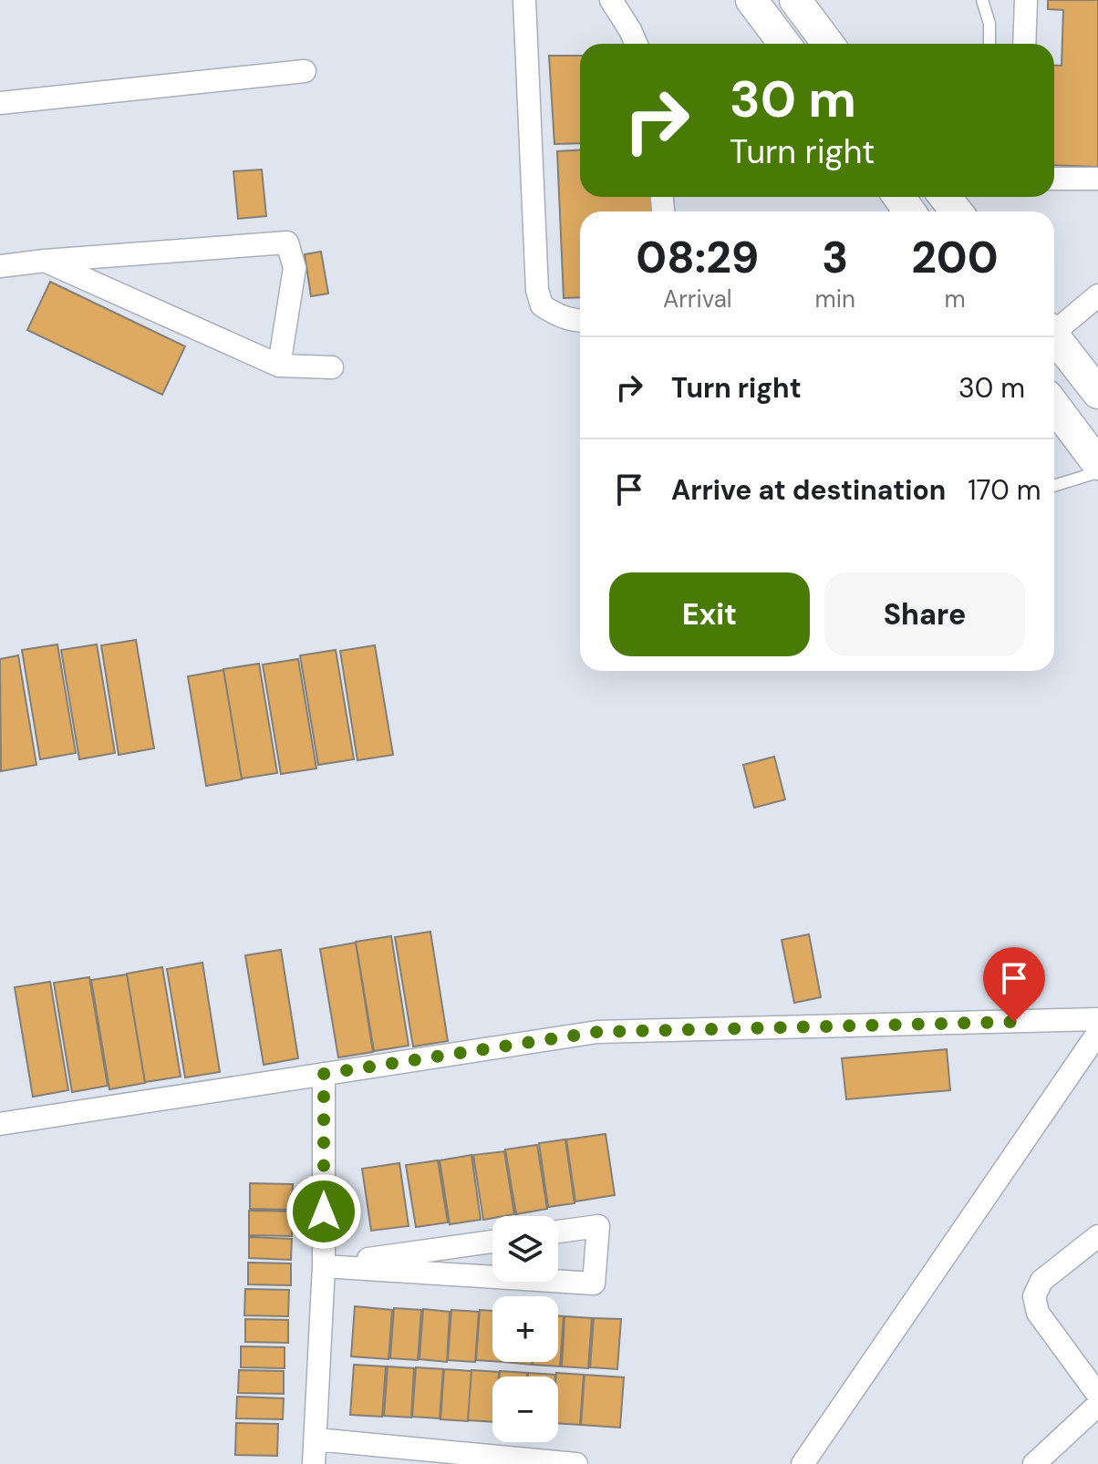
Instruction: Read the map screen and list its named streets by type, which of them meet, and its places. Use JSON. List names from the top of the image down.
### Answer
{
  "page": {
    "turn": ["30 m", "Turn right"],
    "eta": [
      "08:29",
      "Arrival",
      "3",
      "min",
      "200",
      "m"
    ],
    "list": [
      {
        "name": "Turn right",
        "value": "30 m"
      },
      {
        "name": "Arrive at destination",
        "value": "170 m"
      }
    ],
    "buttons": ["Exit", "Share"],
    "map_buttons": ["+", "−"]
  }
}
